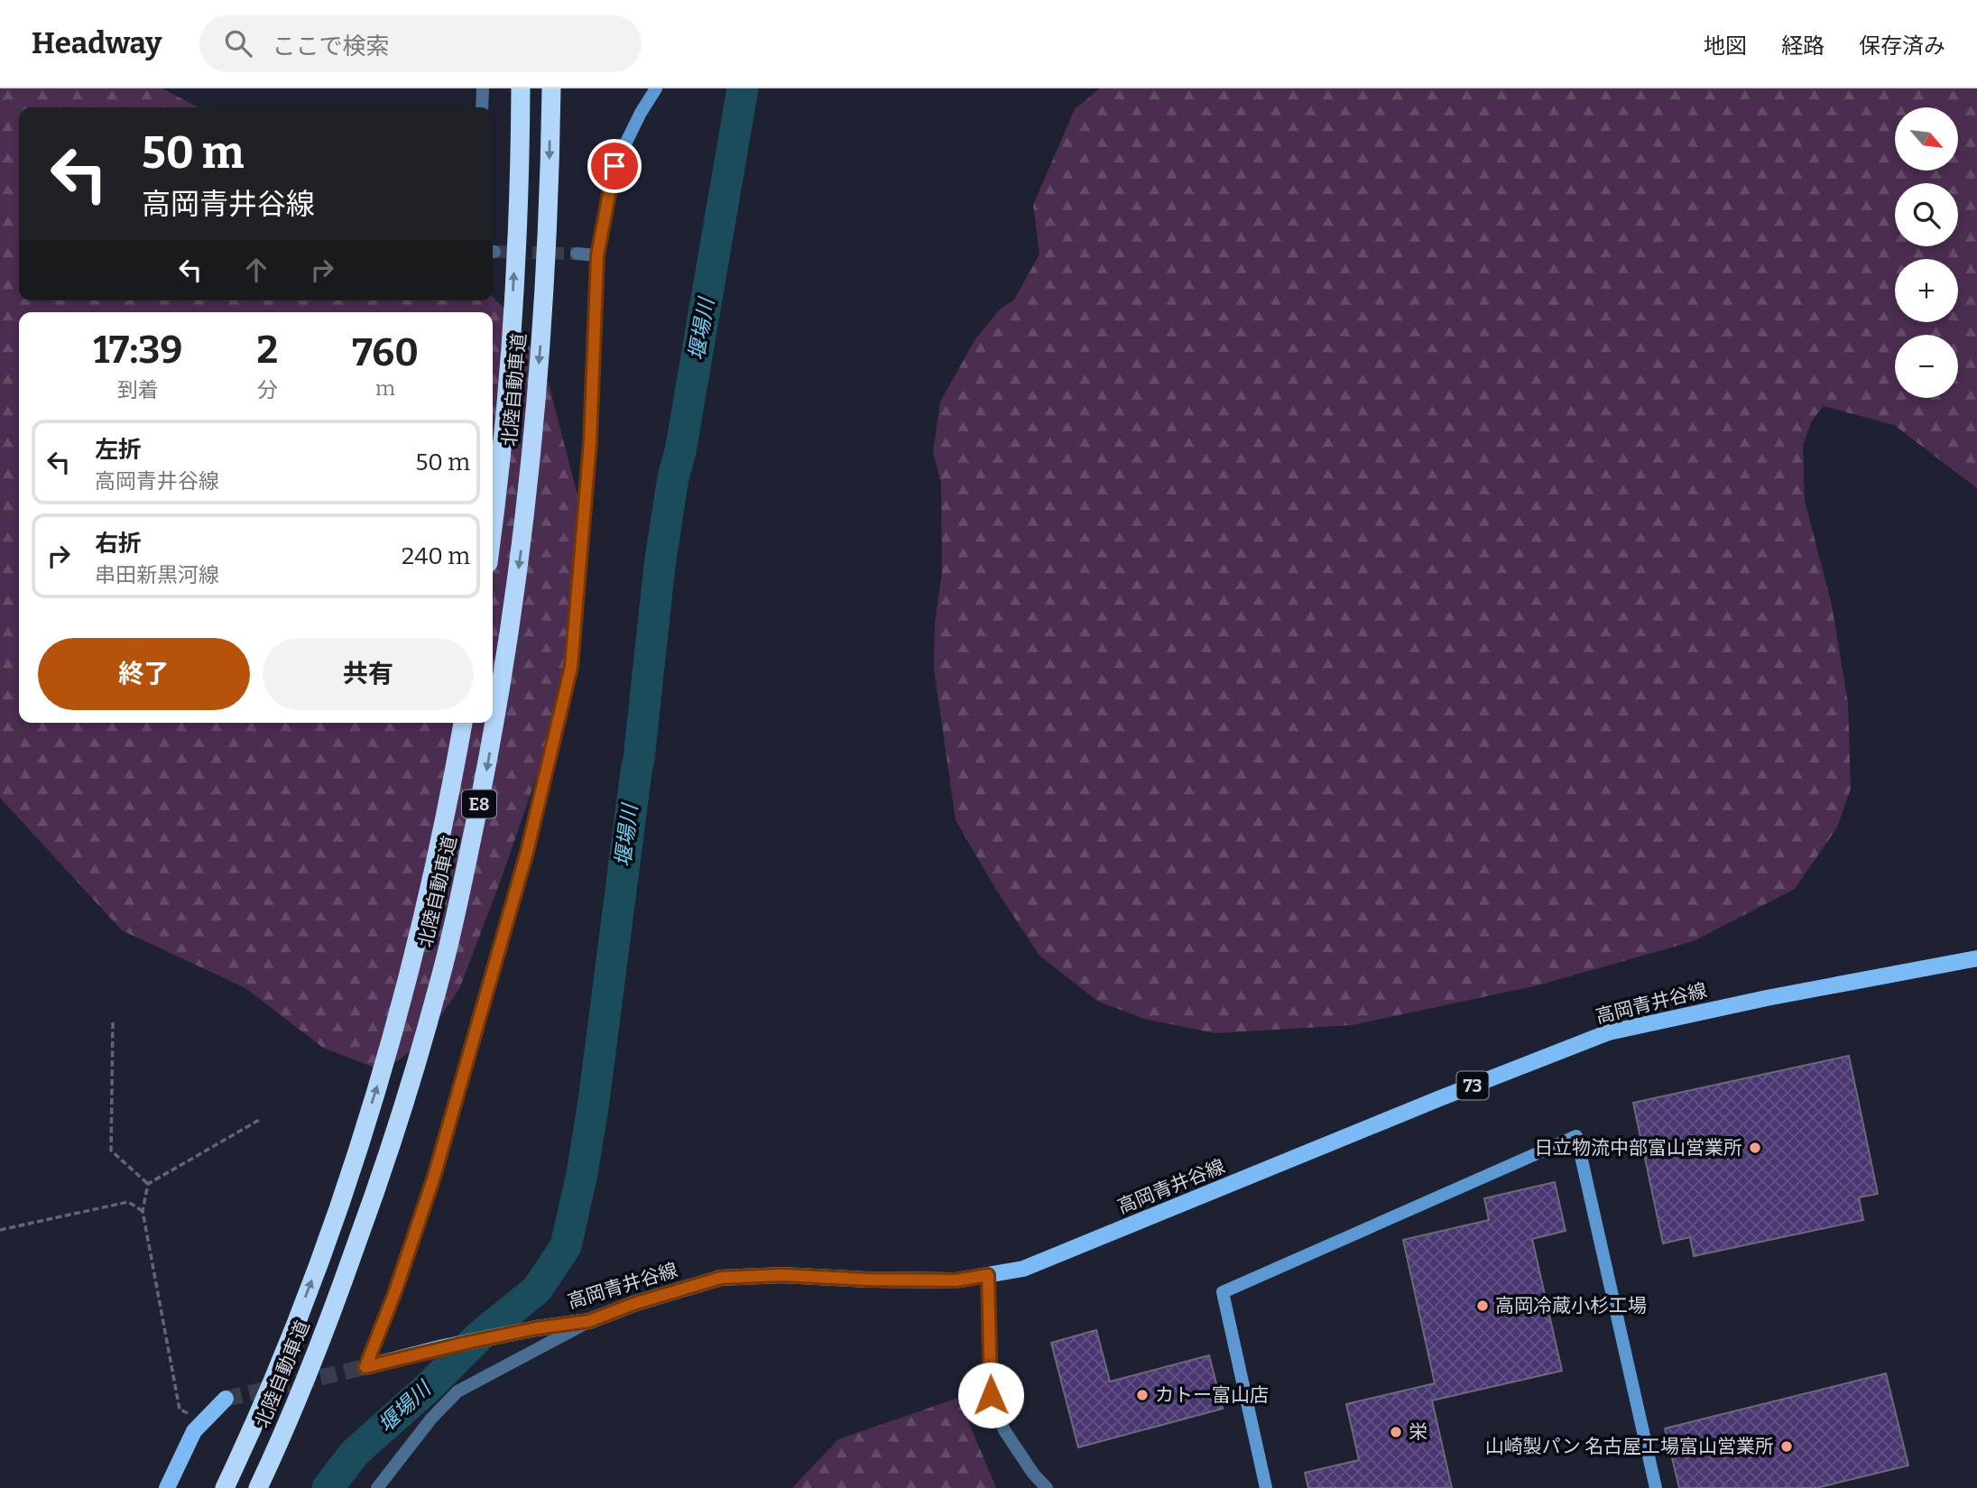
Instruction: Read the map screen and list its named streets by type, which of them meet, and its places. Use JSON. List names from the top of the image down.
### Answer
{
  "streets": {
    "highway": ["北陸自動車道", "E8"],
    "main road": ["高岡青井谷線", "73"]
  },
  "water": ["堰場川"],
  "places": [
    "日立物流中部富山営業所",
    "高岡冷蔵小杉工場",
    "カトー富山店",
    "栄",
    "山崎製パン 名古屋工場富山営業所"
  ],
  "north": "bottom right",
  "page": {
    "header": "Headway",
    "search": "ここで検索",
    "nav": ["地図", "経路", "保存済み"],
    "map_buttons": ["+", "−"],
    "turn": ["50 m", "高岡青井谷線"],
    "eta": [
      "17:39",
      "到着",
      "2",
      "分",
      "760",
      "m"
    ],
    "list": [
      {
        "name": "左折",
        "note": "高岡青井谷線",
        "value": "50 m"
      },
      {
        "name": "右折",
        "note": "串田新黒河線",
        "value": "240 m"
      }
    ],
    "buttons": ["終了", "共有"]
  }
}
